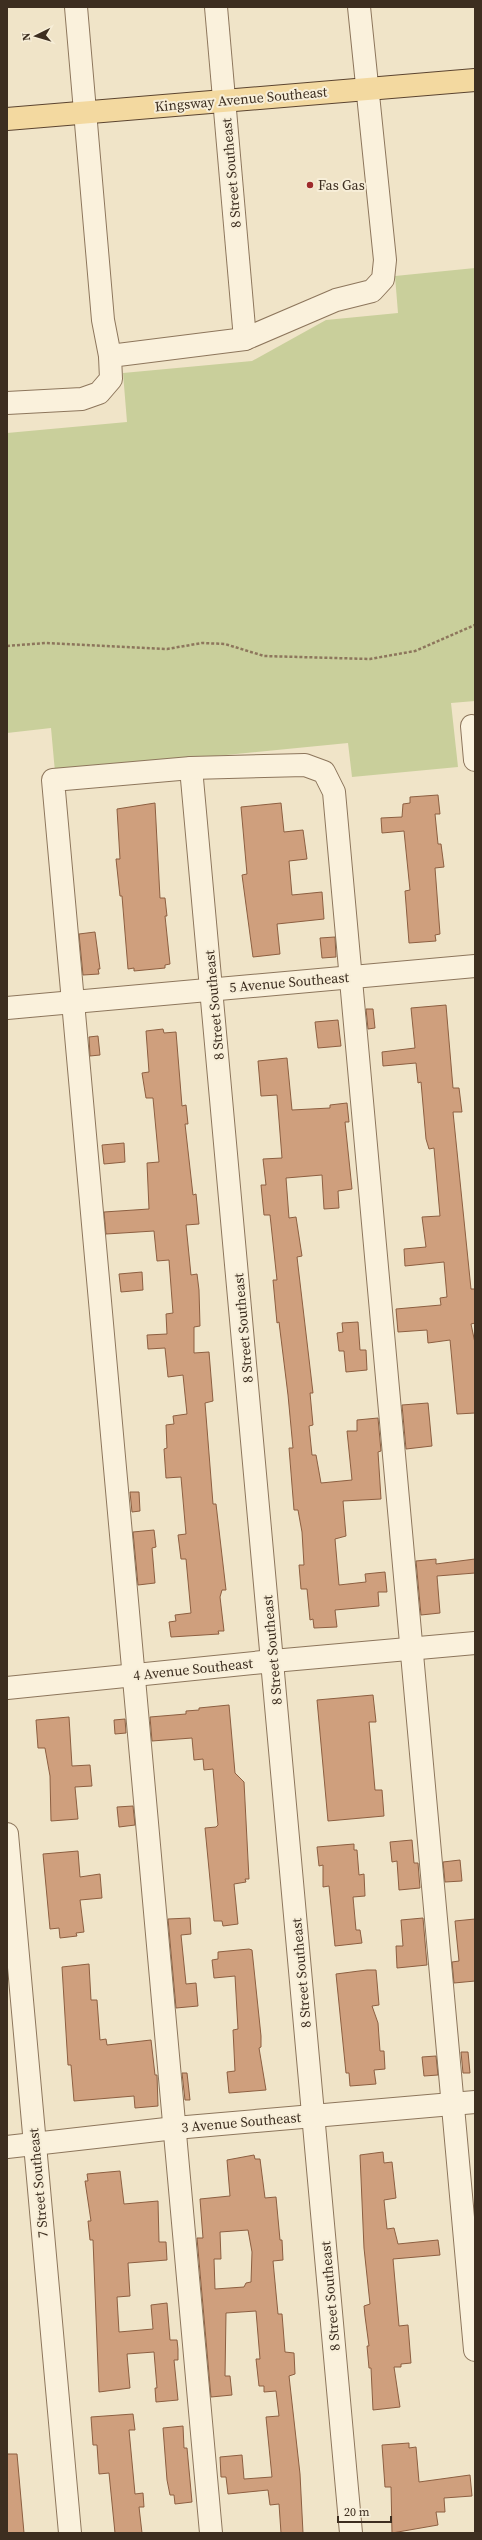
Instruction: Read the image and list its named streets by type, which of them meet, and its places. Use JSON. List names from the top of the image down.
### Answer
{
  "streets": {
    "main road": ["Kingsway Avenue Southeast"],
    "street": [
      "8 Street Southeast",
      "5 Avenue Southeast",
      "4 Avenue Southeast",
      "3 Avenue Southeast",
      "7 Street Southeast"
    ]
  },
  "crossings": [
    ["Kingsway Avenue Southeast", "8 Street Southeast"],
    ["8 Street Southeast", "5 Avenue Southeast"],
    ["8 Street Southeast", "4 Avenue Southeast"],
    ["8 Street Southeast", "3 Avenue Southeast"],
    ["3 Avenue Southeast", "7 Street Southeast"]
  ],
  "places": ["Fas Gas"],
  "scale_bar": "20 m",
  "north": "left"
}
